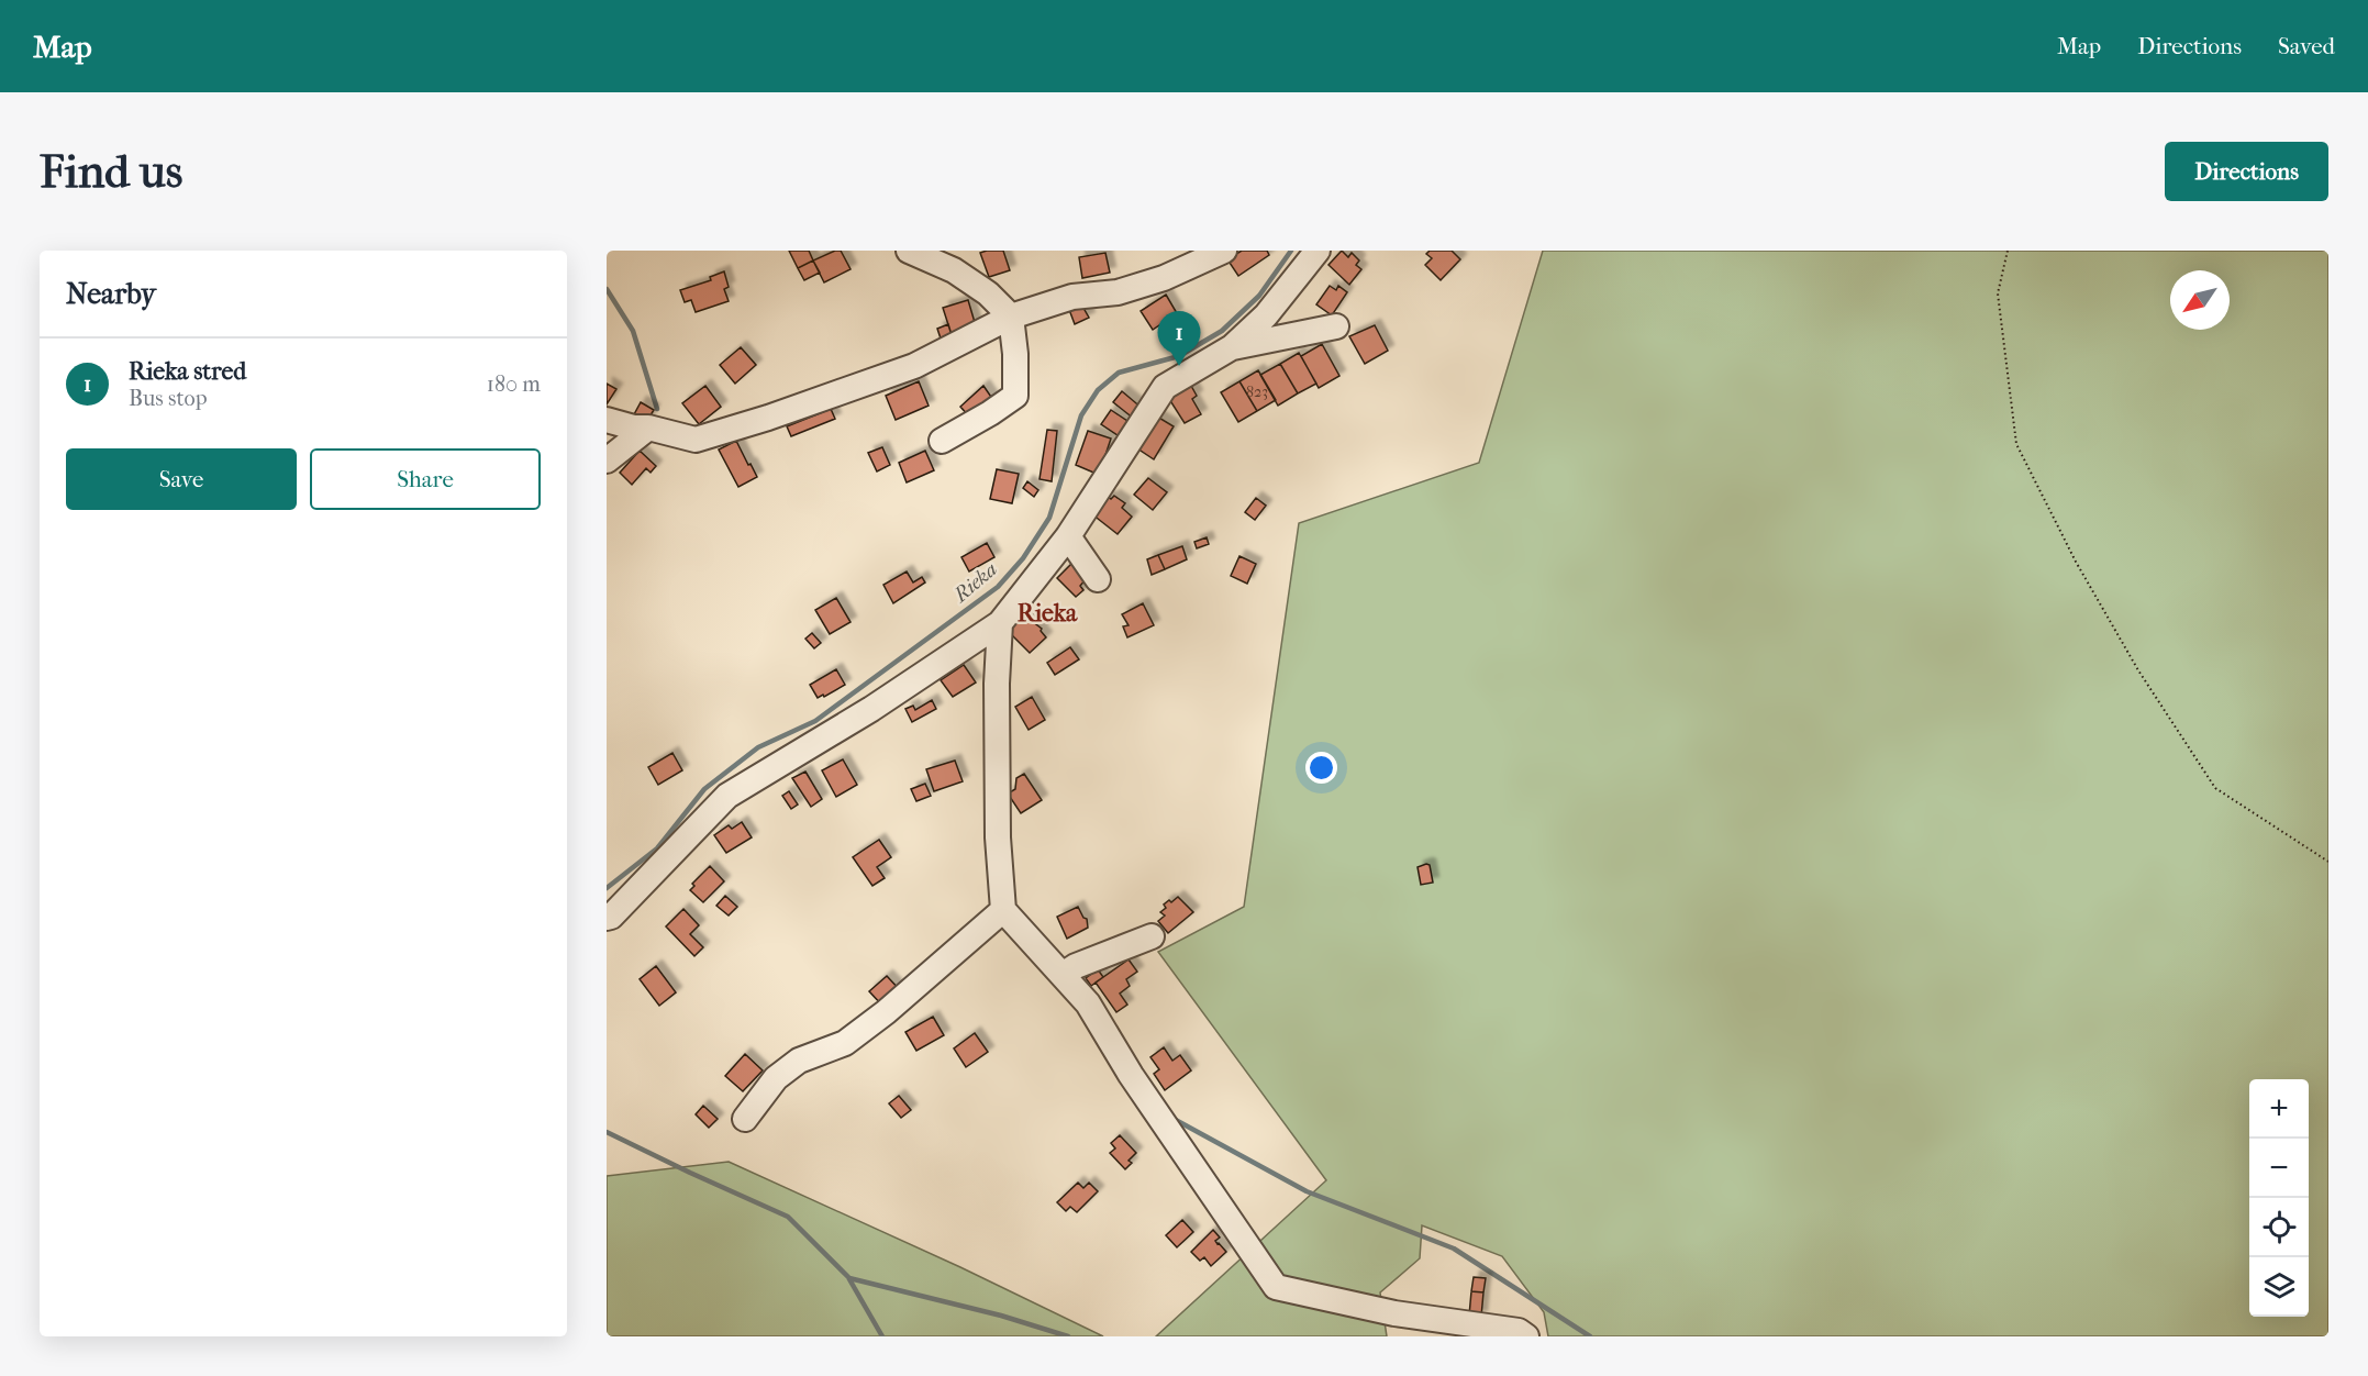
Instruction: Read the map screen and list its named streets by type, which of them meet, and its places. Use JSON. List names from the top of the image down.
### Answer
{
  "districts": ["Rieka"],
  "water": ["Rieka"],
  "house_numbers": ["823"],
  "north": "bottom left",
  "page": {
    "header": "Map",
    "nav": ["Map", "Directions", "Saved"],
    "buttons": [
      "Directions",
      ["Save", "Share"]
    ],
    "title": "Find us",
    "heading": "Nearby",
    "pins": "1",
    "list": [
      {
        "mark": "1",
        "name": "Rieka stred",
        "note": "Bus stop",
        "value": "180 m"
      }
    ],
    "map_buttons": ["+", "−"]
  }
}
